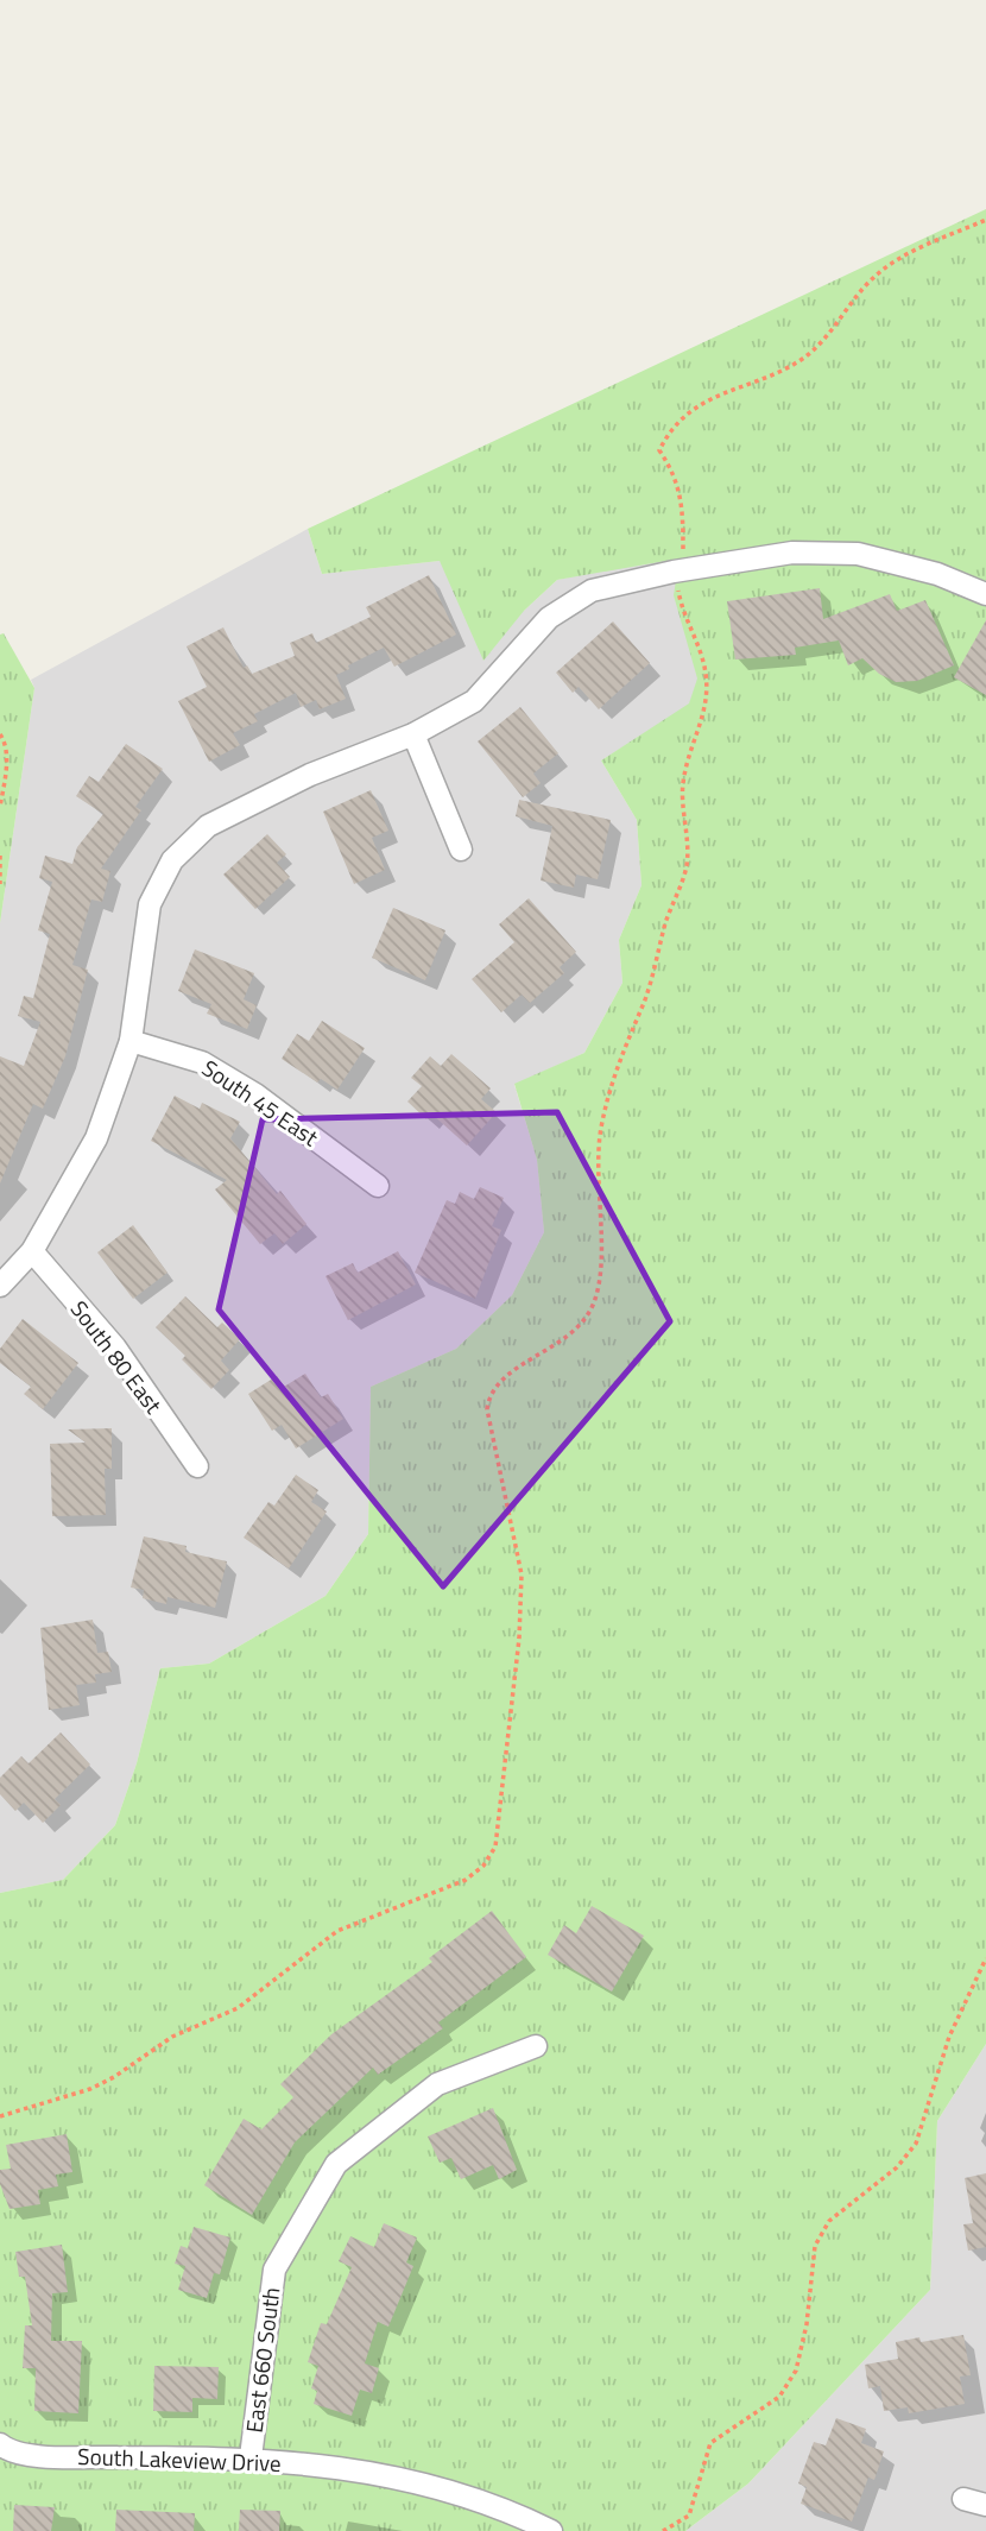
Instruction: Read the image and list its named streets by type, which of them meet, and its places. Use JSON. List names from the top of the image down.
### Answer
{
  "streets": {
    "street": [
      "South 45 East",
      "South 80 East",
      "East 660 South",
      "South Lakeview Drive"
    ]
  },
  "crossings": [
    ["East 660 South", "South Lakeview Drive"]
  ]
}
